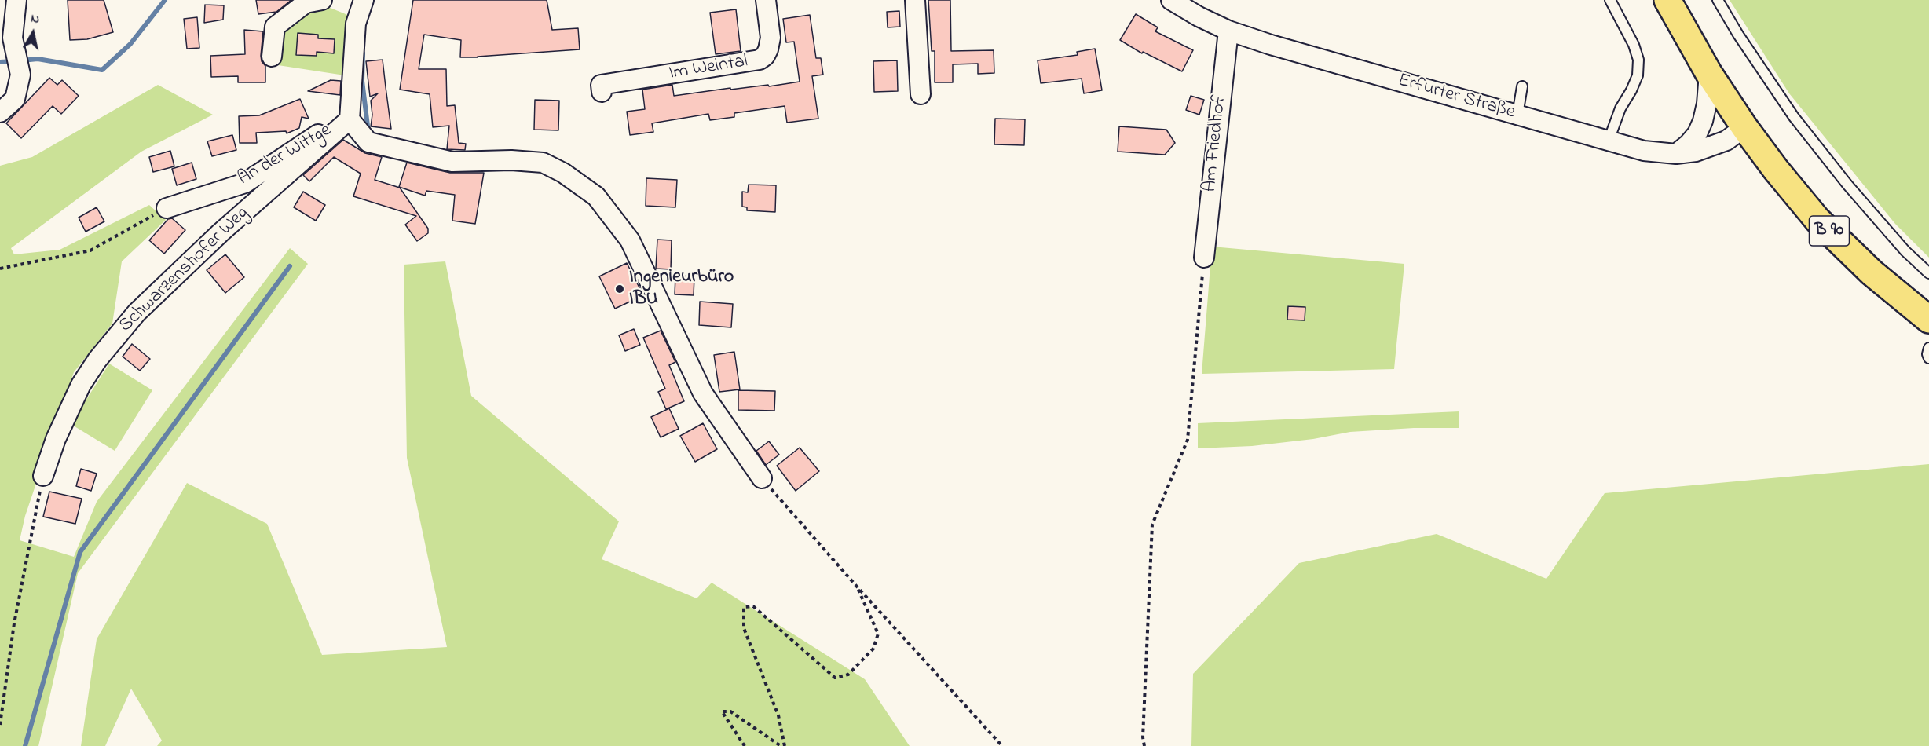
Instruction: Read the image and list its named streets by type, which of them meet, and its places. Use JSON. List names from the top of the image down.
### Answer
{
  "streets": {
    "main road": ["B 90"],
    "street": [
      "Im Weintal",
      "Erfurter Straße",
      "Am Friedhof",
      "An der Wittge",
      "Schwarzenshofer Weg"
    ]
  },
  "crossings": [
    ["Erfurter Straße", "Am Friedhof"],
    ["Erfurter Straße", "B 90"],
    ["An der Wittge", "Schwarzenshofer Weg"]
  ],
  "places": ["Ingenieurbüro IBU"],
  "north": "top"
}
